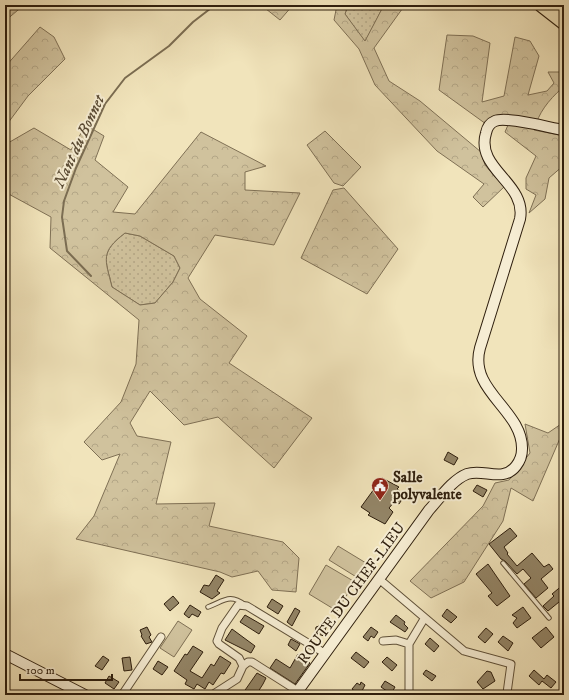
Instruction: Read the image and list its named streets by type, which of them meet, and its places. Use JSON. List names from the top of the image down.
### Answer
{
  "streets": {
    "main road": ["ROUTE DU CHEF-LIEU"]
  },
  "water": ["Nant du Bonnet"],
  "places": {
    "public building": ["Salle polyvalente"]
  },
  "scale_bar": "100 m"
}
